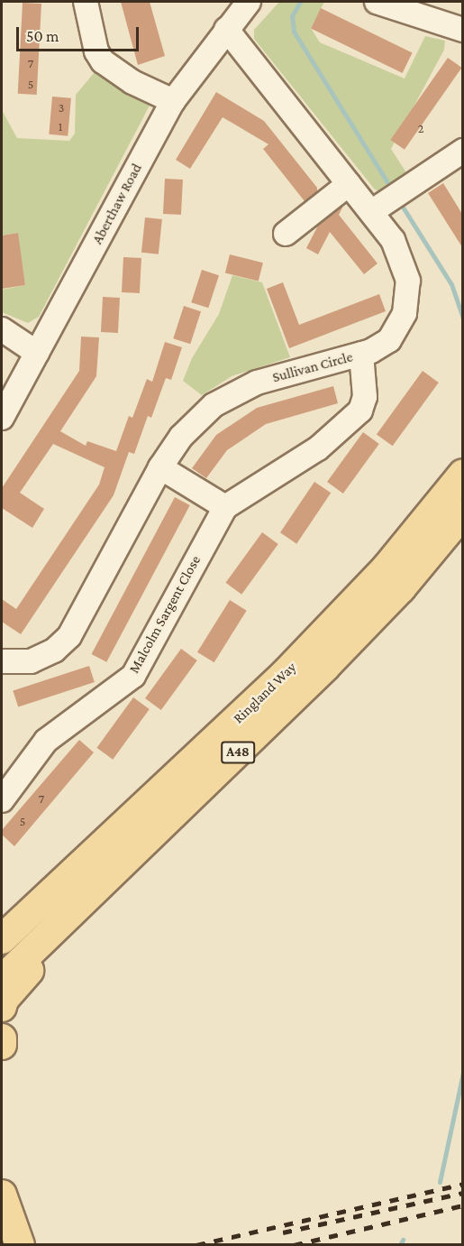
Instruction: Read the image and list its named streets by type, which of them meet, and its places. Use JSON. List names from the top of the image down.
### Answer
{
  "streets": {
    "main road": ["Ringland Way", "A48"],
    "street": ["Aberthaw Road", "Sullivan Circle", "Malcolm Sargent Close"]
  },
  "crossings": [
    ["Aberthaw Road", "Sullivan Circle"],
    ["Sullivan Circle", "Malcolm Sargent Close"]
  ],
  "house_numbers": [
    "7",
    "5",
    "3",
    "1",
    "2",
    "7",
    "5"
  ],
  "scale_bar": "50 m"
}
